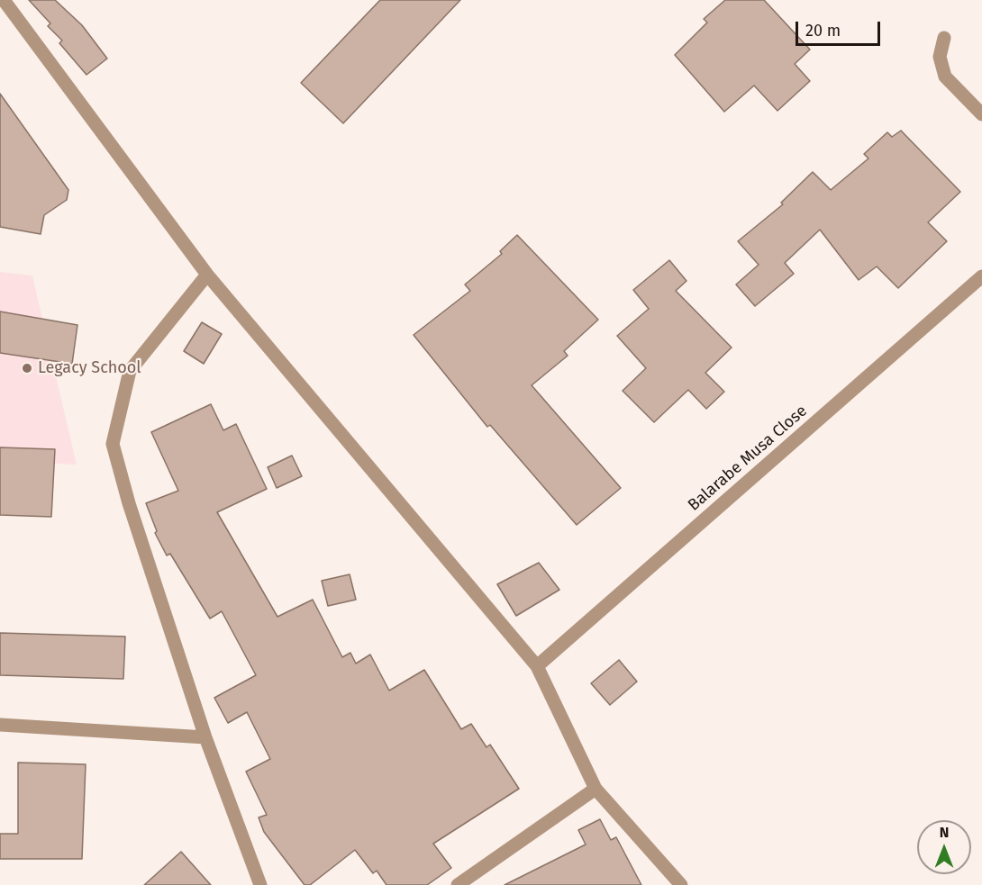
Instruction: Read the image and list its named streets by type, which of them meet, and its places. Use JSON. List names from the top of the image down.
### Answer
{
  "streets": {
    "street": ["Balarabe Musa Close"]
  },
  "places": ["Legacy School"],
  "scale_bar": "20 m",
  "north": "top"
}
